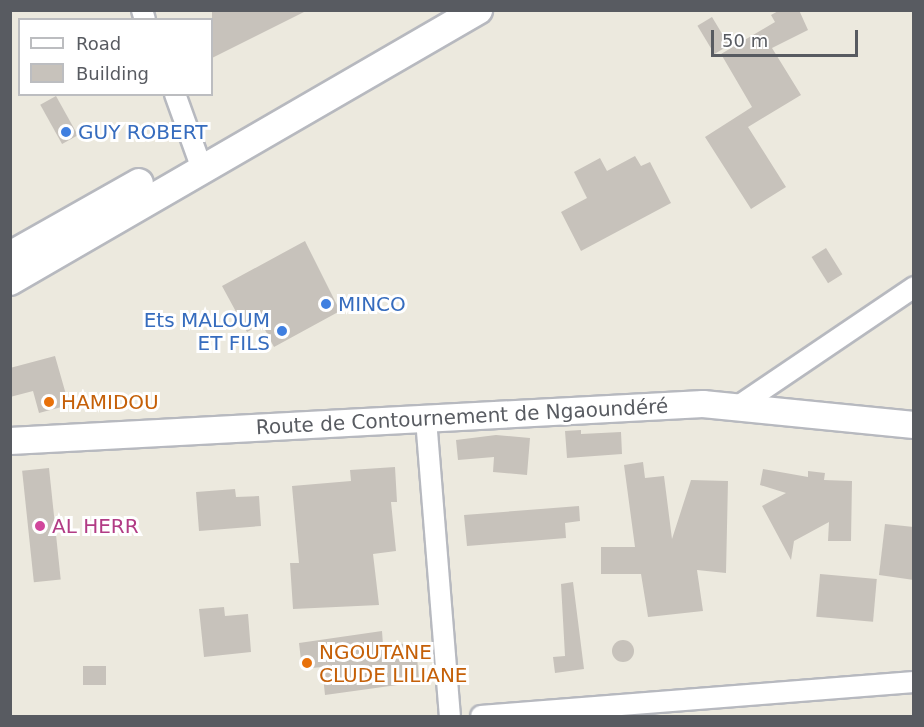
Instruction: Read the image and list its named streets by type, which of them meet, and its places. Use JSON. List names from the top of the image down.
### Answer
{
  "streets": {
    "street": ["Route de Contournement de Ngaoundéré"]
  },
  "places": [
    "GUY ROBERT",
    "MINCO",
    "Ets MALOUM ET FILS",
    "HAMIDOU",
    "AL HERR",
    "NGOUTANE CLUDE LILIANE"
  ],
  "legend": ["Road", "Building"],
  "scale_bar": "50 m"
}
